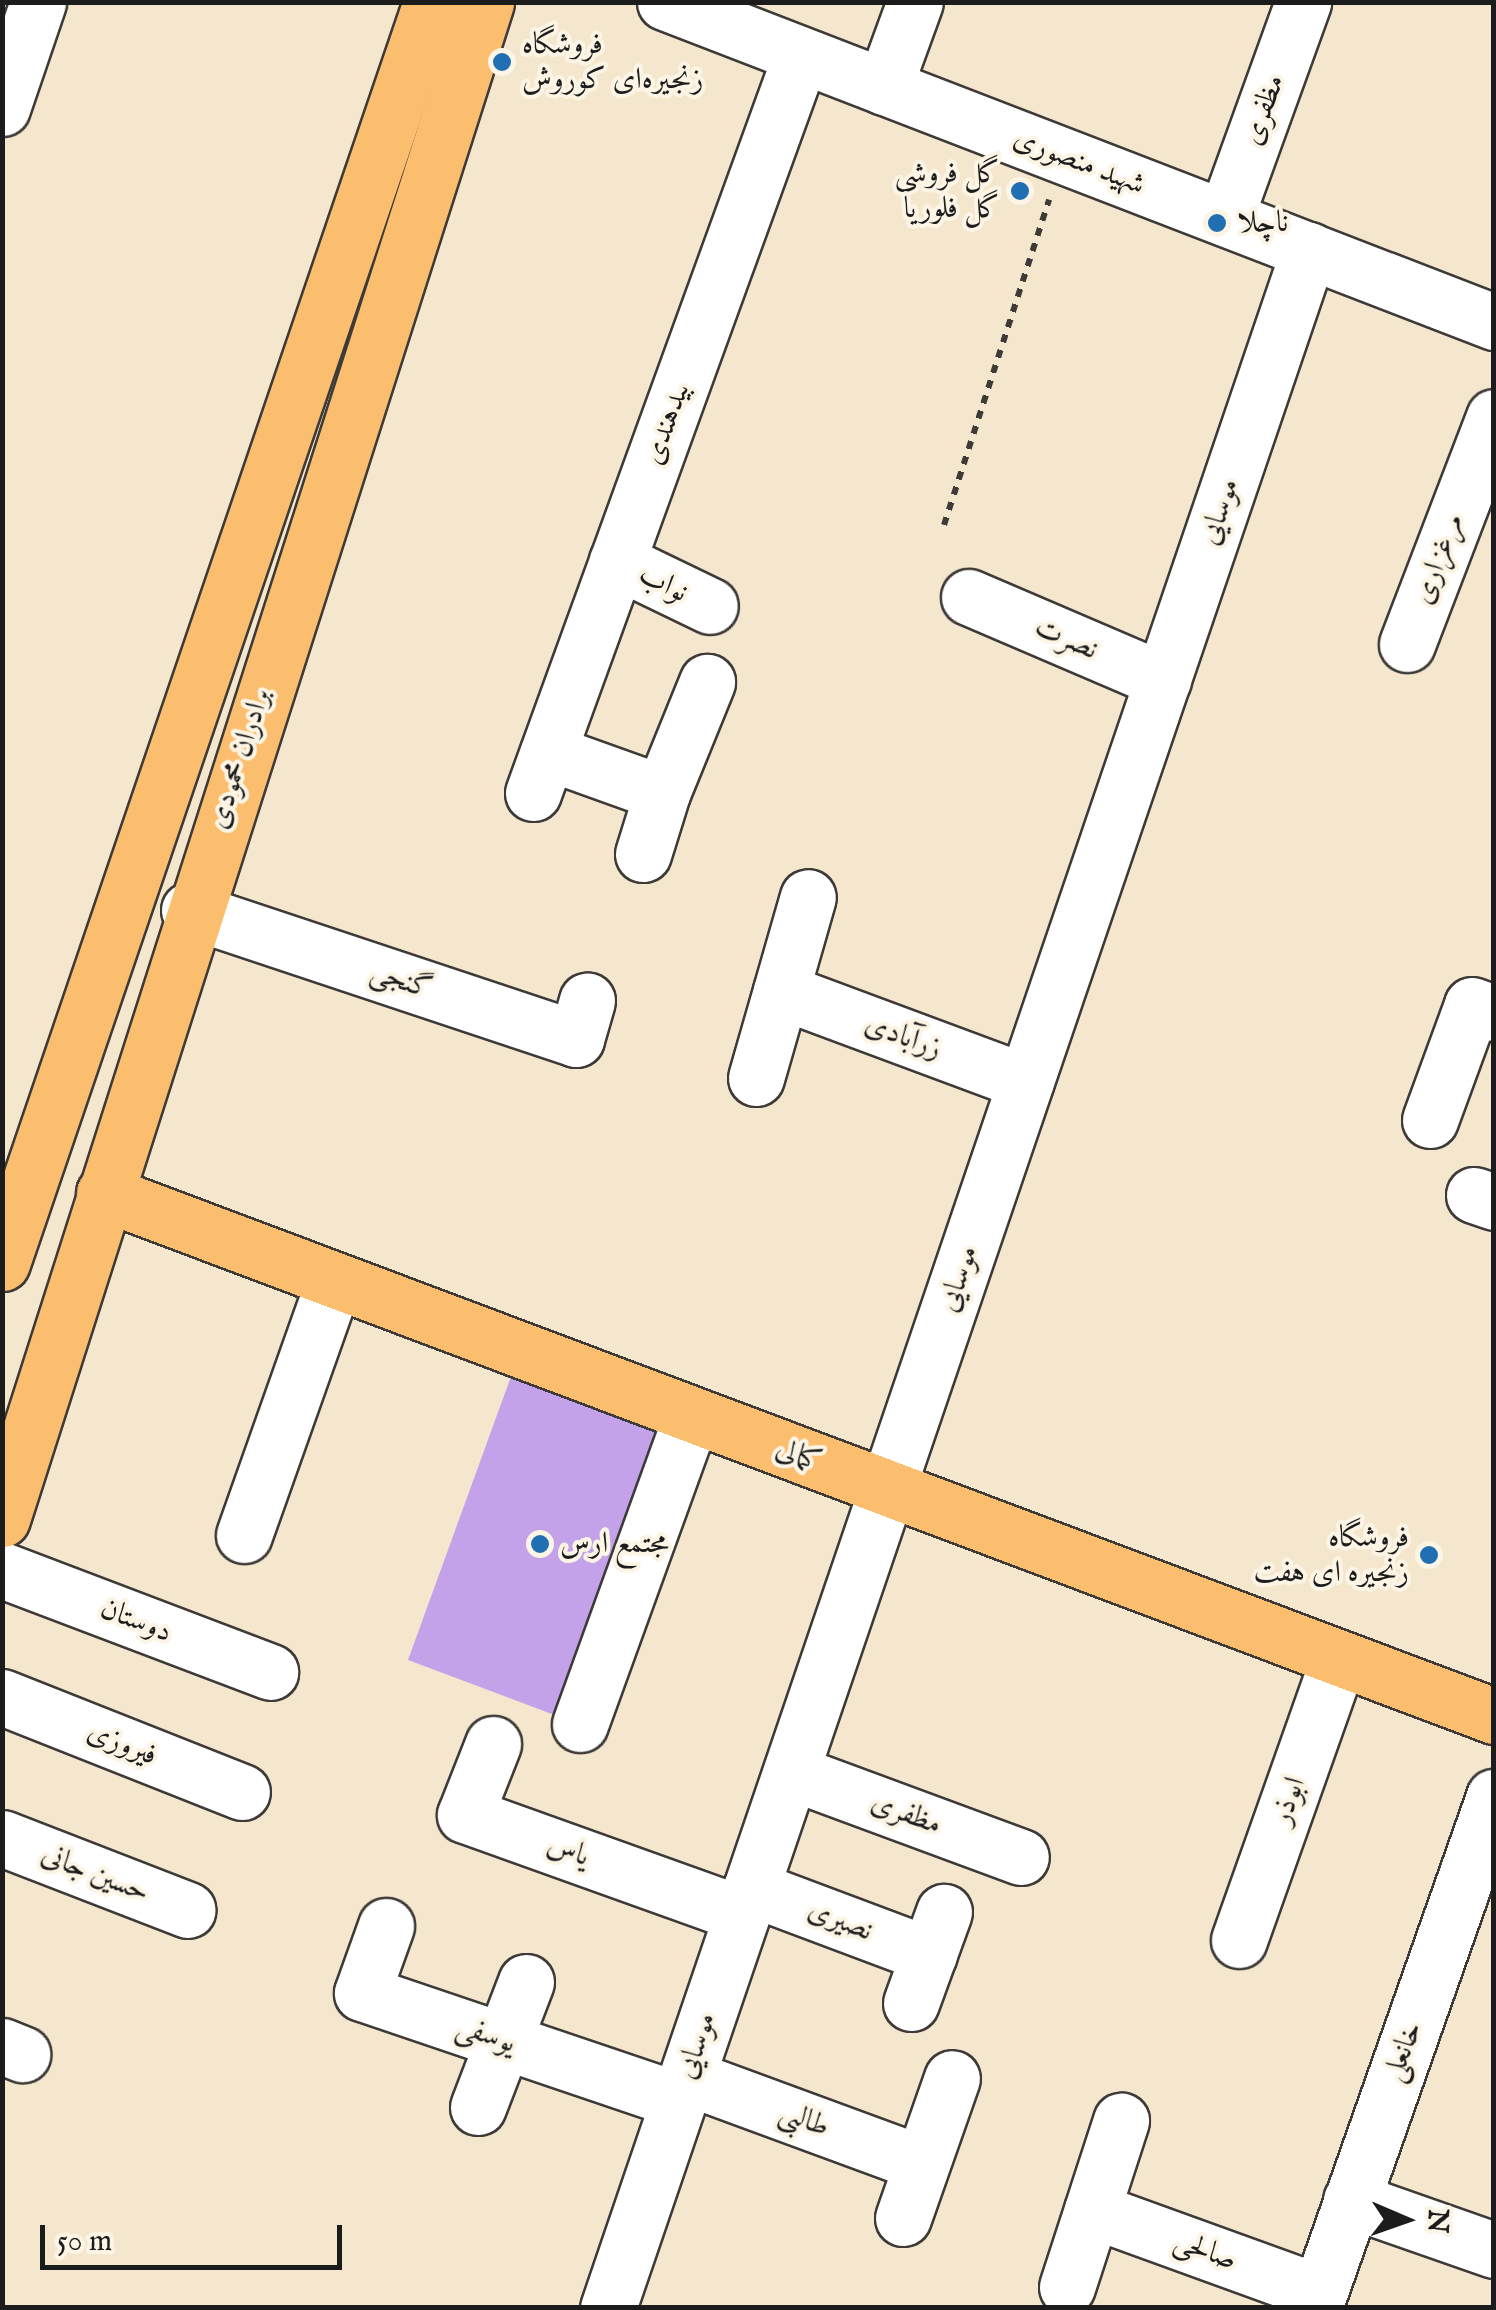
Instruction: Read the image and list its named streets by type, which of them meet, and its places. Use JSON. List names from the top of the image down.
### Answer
{
  "streets": {
    "main road": ["برادران محمودی", "کمالی"],
    "street": [
      "مظفری",
      "شهید منصوری",
      "بیدهندی",
      "موسایی",
      "مرغزاری",
      "نواب",
      "نصرت",
      "گنجی",
      "زرآبادی",
      "دوستان",
      "فیروزی",
      "ابوذر",
      "یاس",
      "حسین جانی",
      "نصیری",
      "یوسفی",
      "خانعلی",
      "طالبی",
      "صالحی"
    ]
  },
  "crossings": [
    ["مظفری", "شهید منصوری"],
    ["مظفری", "موسایی"],
    ["شهید منصوری", "بیدهندی"],
    ["شهید منصوری", "موسایی"],
    ["بیدهندی", "نواب"],
    ["موسایی", "نصرت"],
    ["موسایی", "زرآبادی"],
    ["موسایی", "کمالی"],
    ["موسایی", "یاس"],
    ["موسایی", "نصیری"],
    ["موسایی", "یوسفی"],
    ["موسایی", "طالبی"],
    ["برادران محمودی", "گنجی"],
    ["برادران محمودی", "کمالی"],
    ["کمالی", "ابوذر"],
    ["یاس", "نصیری"],
    ["یوسفی", "طالبی"],
    ["خانعلی", "صالحی"]
  ],
  "places": [
    "فروشگاه زنجیره‌ای کوروش",
    "گل فروشی گل فلوریا",
    "ناچلا",
    "مجتمع ارس",
    "فروشگاه زنجیره ای هفت"
  ],
  "scale_bar": "50 m",
  "north": "right"
}
